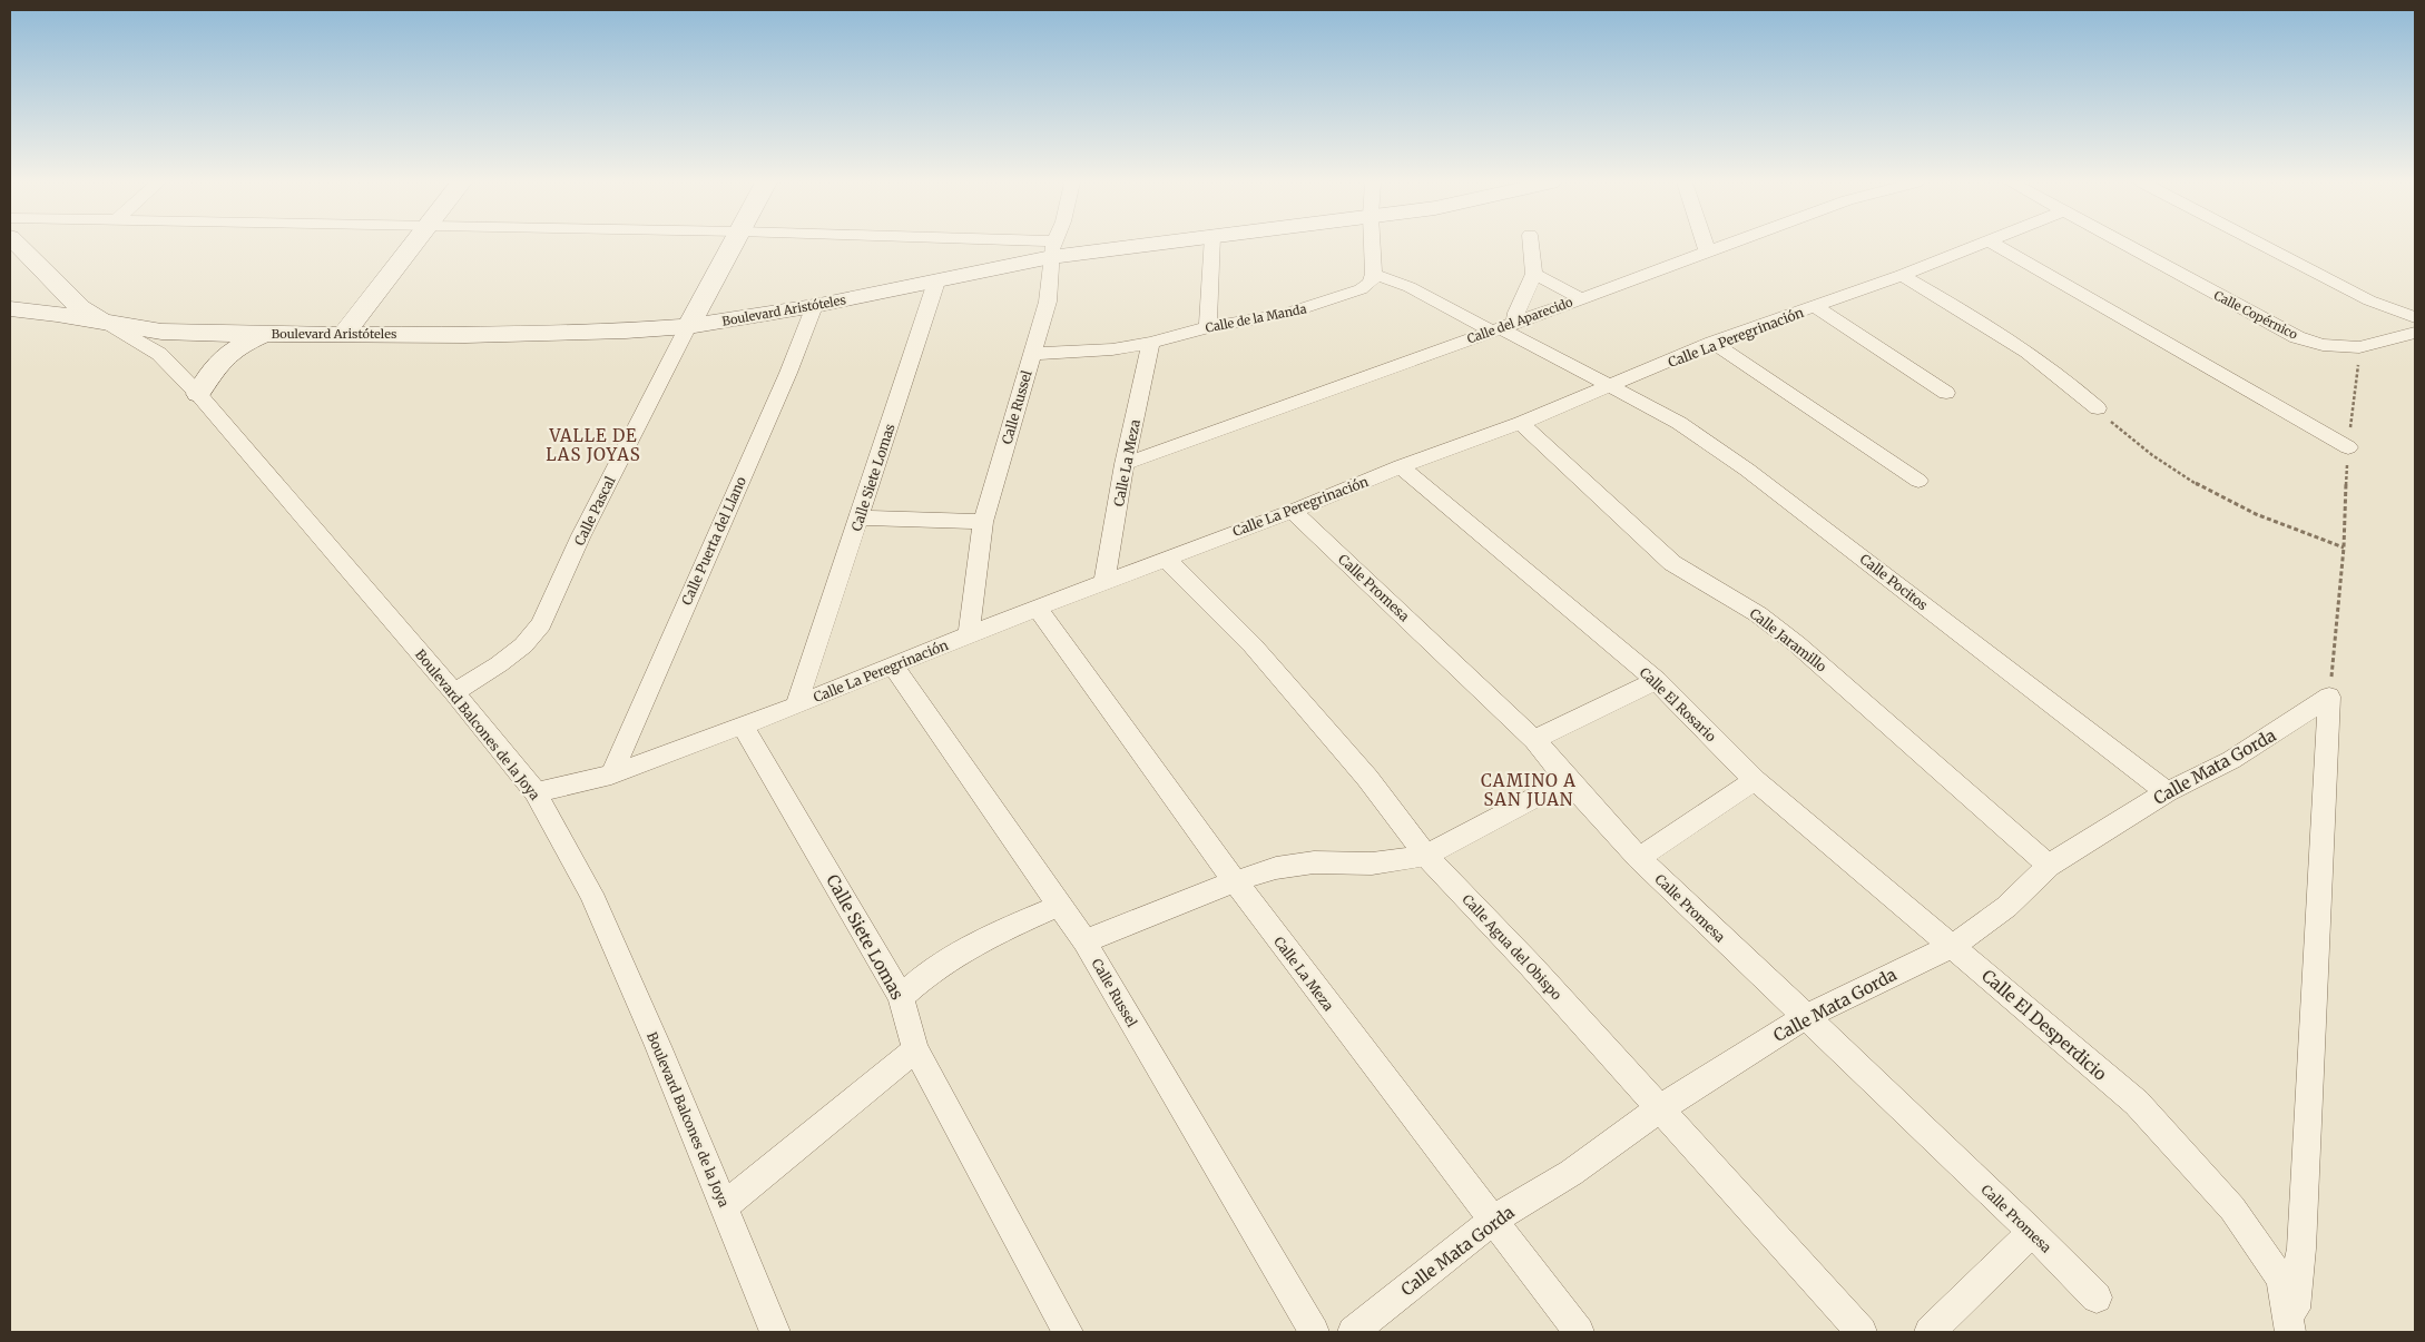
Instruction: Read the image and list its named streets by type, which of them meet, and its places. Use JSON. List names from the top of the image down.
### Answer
{
  "streets": {
    "street": [
      "Boulevard Aristóteles",
      "Calle Copérnico",
      "Calle de la Manda",
      "Calle del Aparecido",
      "Calle La Peregrinación",
      "Calle Russel",
      "Calle La Meza",
      "Calle Siete Lomas",
      "Calle Pascal",
      "Calle Puerta del Llano",
      "Calle Pocitos",
      "Calle Promesa",
      "Calle Jaramillo",
      "Calle El Rosario",
      "Boulevard Balcones de la Joya",
      "Calle Mata Gorda",
      "Calle Agua del Obispo",
      "Calle El Desperdicio"
    ]
  },
  "crossings": [
    ["Boulevard Aristóteles", "Calle Russel"],
    ["Boulevard Aristóteles", "Calle Siete Lomas"],
    ["Boulevard Aristóteles", "Calle Pascal"],
    ["Boulevard Aristóteles", "Calle Puerta del Llano"],
    ["Boulevard Aristóteles", "Boulevard Balcones de la Joya"],
    ["Calle de la Manda", "Calle Russel"],
    ["Calle de la Manda", "Calle La Meza"],
    ["Calle del Aparecido", "Calle La Meza"],
    ["Calle La Peregrinación", "Calle Russel"],
    ["Calle La Peregrinación", "Calle La Meza"],
    ["Calle La Peregrinación", "Calle Siete Lomas"],
    ["Calle La Peregrinación", "Calle Puerta del Llano"],
    ["Calle La Peregrinación", "Calle Pocitos"],
    ["Calle La Peregrinación", "Calle Promesa"],
    ["Calle La Peregrinación", "Calle Jaramillo"],
    ["Calle La Peregrinación", "Calle El Rosario"],
    ["Calle La Peregrinación", "Boulevard Balcones de la Joya"],
    ["Calle La Peregrinación", "Calle Agua del Obispo"],
    ["Calle La Meza", "Calle Mata Gorda"],
    ["Calle Pascal", "Boulevard Balcones de la Joya"],
    ["Calle Pocitos", "Calle Mata Gorda"],
    ["Calle Promesa", "Calle Mata Gorda"],
    ["Calle Jaramillo", "Calle Mata Gorda"],
    ["Calle El Rosario", "Calle Mata Gorda"],
    ["Calle El Rosario", "Calle El Desperdicio"],
    ["Calle Mata Gorda", "Calle Agua del Obispo"],
    ["Calle Mata Gorda", "Calle El Desperdicio"]
  ],
  "districts": ["VALLE DE LAS JOYAS", "CAMINO A SAN JUAN"]
}
